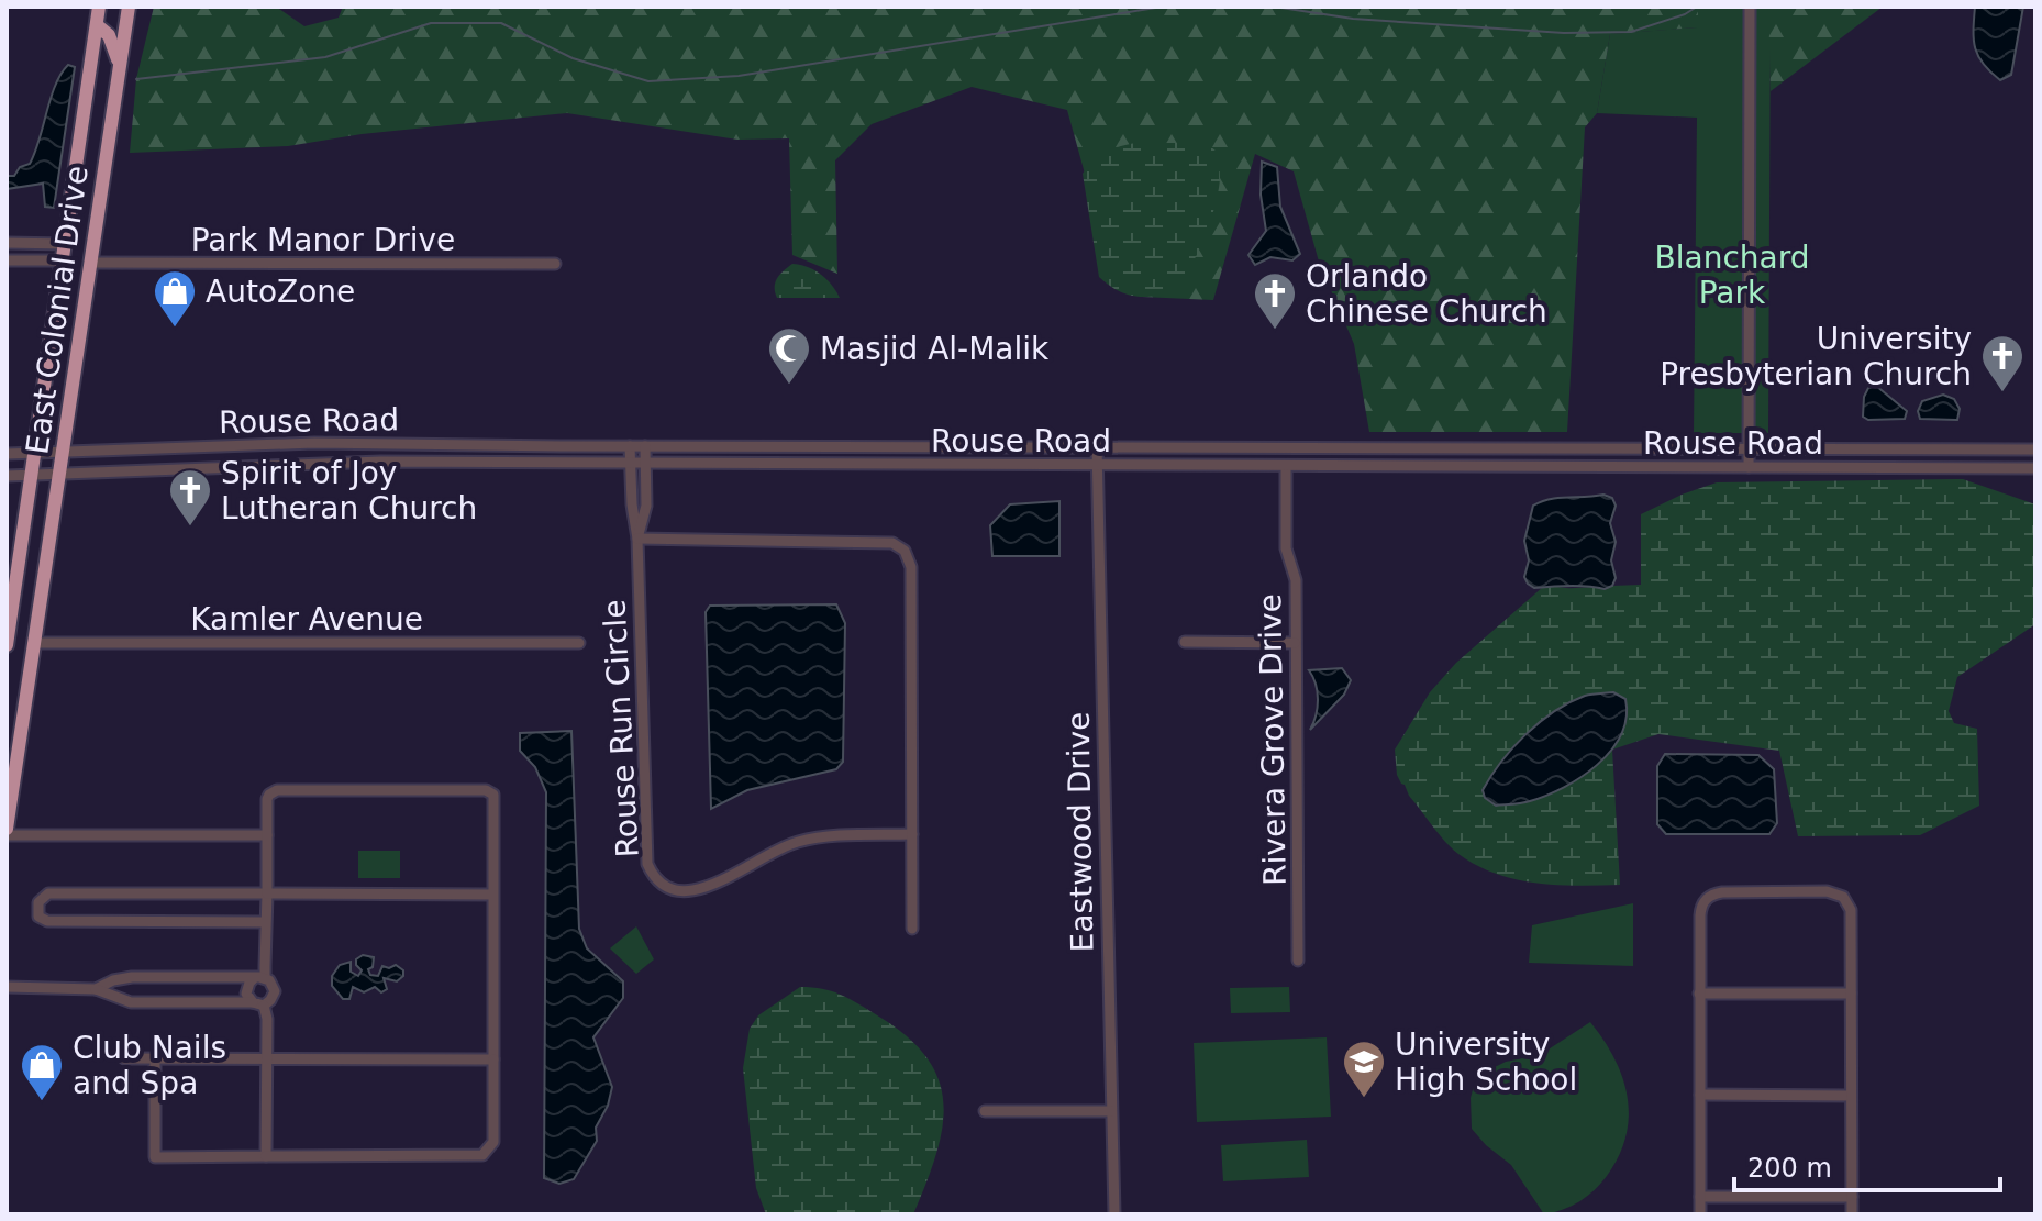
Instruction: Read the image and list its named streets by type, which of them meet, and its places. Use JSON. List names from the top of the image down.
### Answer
{
  "streets": {
    "highway": ["East Colonial Drive"],
    "street": [
      "Park Manor Drive",
      "Rouse Road",
      "Kamler Avenue",
      "Rouse Run Circle",
      "Rivera Grove Drive",
      "Eastwood Drive"
    ]
  },
  "crossings": [
    ["Park Manor Drive", "East Colonial Drive"],
    ["East Colonial Drive", "Rouse Road"],
    ["East Colonial Drive", "Kamler Avenue"],
    ["Rouse Road", "Rouse Run Circle"],
    ["Rouse Road", "Rivera Grove Drive"],
    ["Rouse Road", "Eastwood Drive"]
  ],
  "parks": ["Blanchard Park"],
  "places": {
    "shop": ["AutoZone", "Club Nails and Spa"],
    "church": ["Orlando Chinese Church", "University Presbyterian Church", "Spirit of Joy Lutheran Church"],
    "mosque": ["Masjid Al-Malik"],
    "school or university": ["University High School"]
  },
  "scale_bar": "200 m"
}
